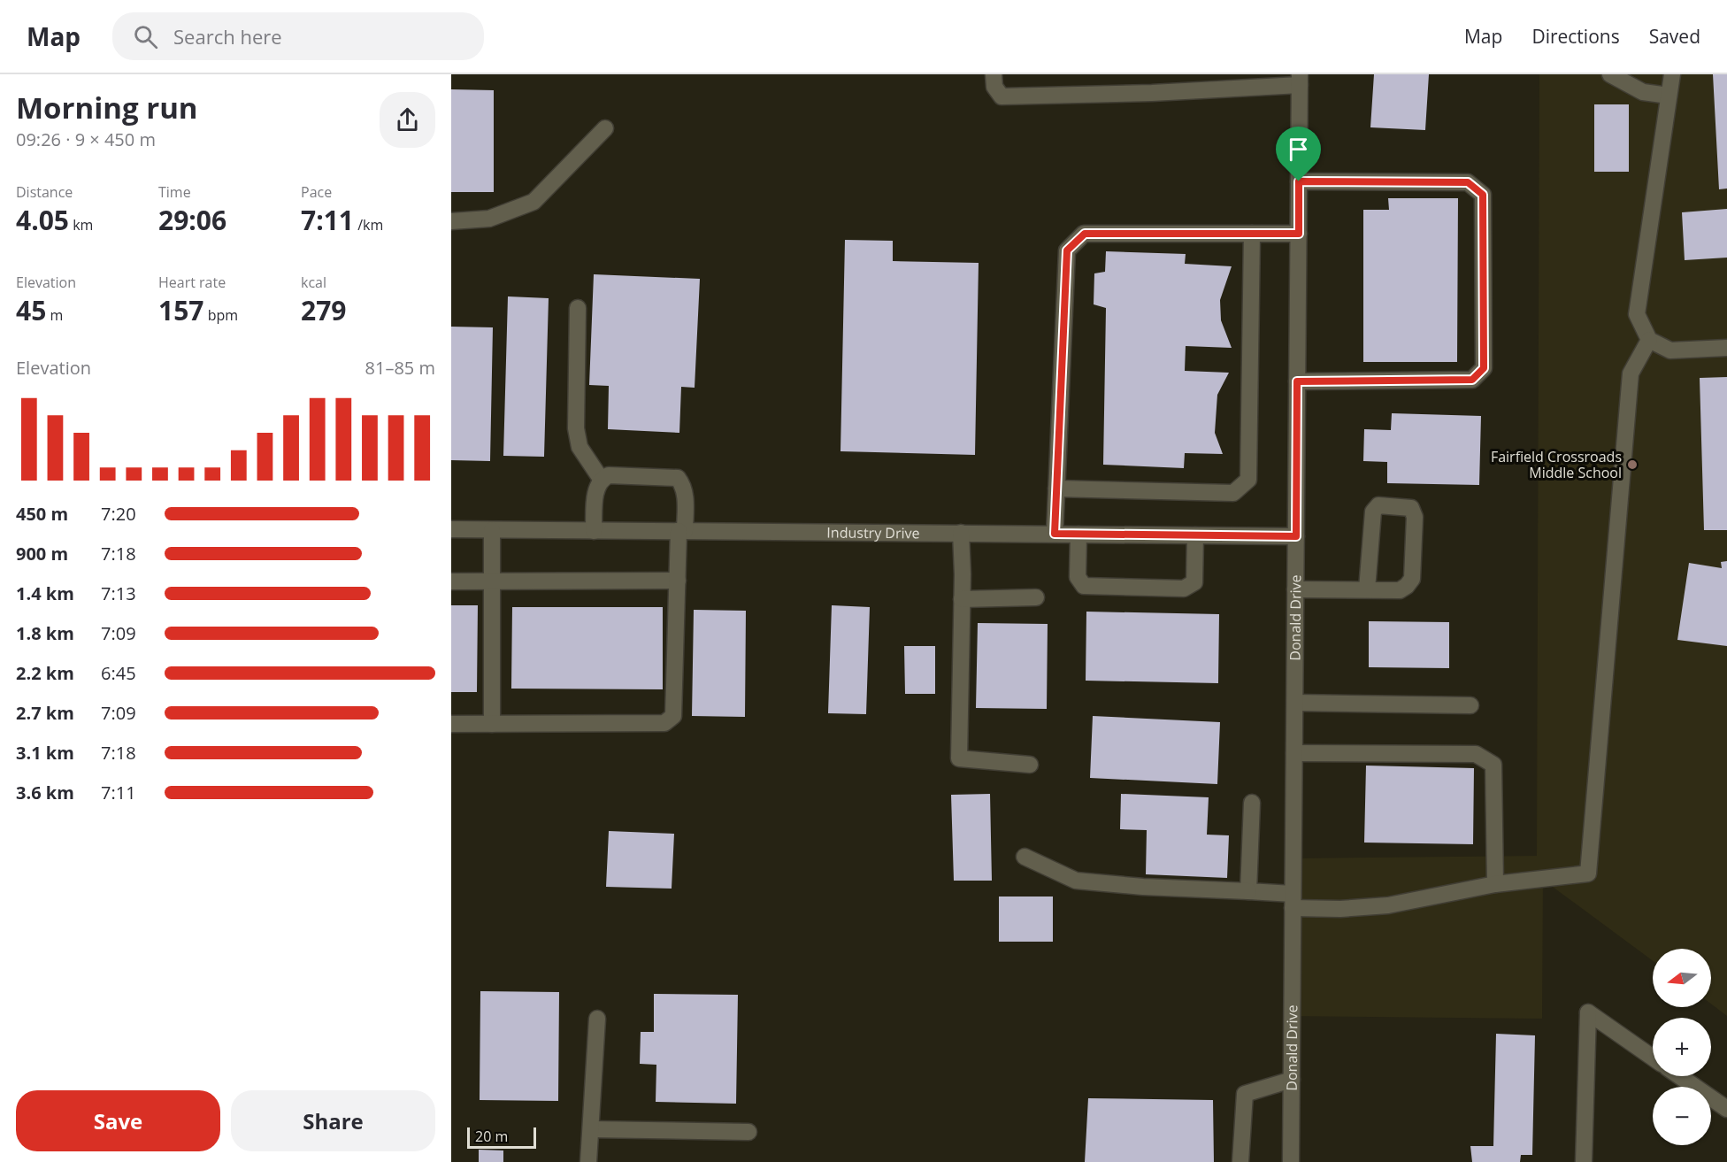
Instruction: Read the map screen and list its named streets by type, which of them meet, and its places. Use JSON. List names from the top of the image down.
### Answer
{
  "streets": {
    "street": ["Industry Drive", "Donald Drive"]
  },
  "crossings": [
    ["Industry Drive", "Donald Drive"]
  ],
  "places": ["Fairfield Crossroads Middle School"],
  "scale_bar": "20 m",
  "north": "left",
  "page": {
    "header": "Map",
    "search": "Search here",
    "nav": ["Map", "Directions", "Saved"],
    "heading": ["Morning run", "09:26 · 9 × 450 m"],
    "stats": [
      ["Distance", "4.05 km"],
      ["Time", "29:06"],
      ["Pace", "7:11 /km"],
      ["Elevation", "45 m"],
      ["Heart rate", "157 bpm"],
      ["kcal", "279"]
    ],
    "chart": ["Elevation", "81–85 m"],
    "list": [
      {
        "name": "450 m",
        "note": "7:20"
      },
      {
        "name": "900 m",
        "note": "7:18"
      },
      {
        "name": "1.4 km",
        "note": "7:13"
      },
      {
        "name": "1.8 km",
        "note": "7:09"
      },
      {
        "name": "2.2 km",
        "note": "6:45"
      },
      {
        "name": "2.7 km",
        "note": "7:09"
      },
      {
        "name": "3.1 km",
        "note": "7:18"
      },
      {
        "name": "3.6 km",
        "note": "7:11"
      }
    ],
    "map_buttons": ["+", "−"],
    "buttons": ["Save", "Share"],
    "scale": "20 m"
  }
}
